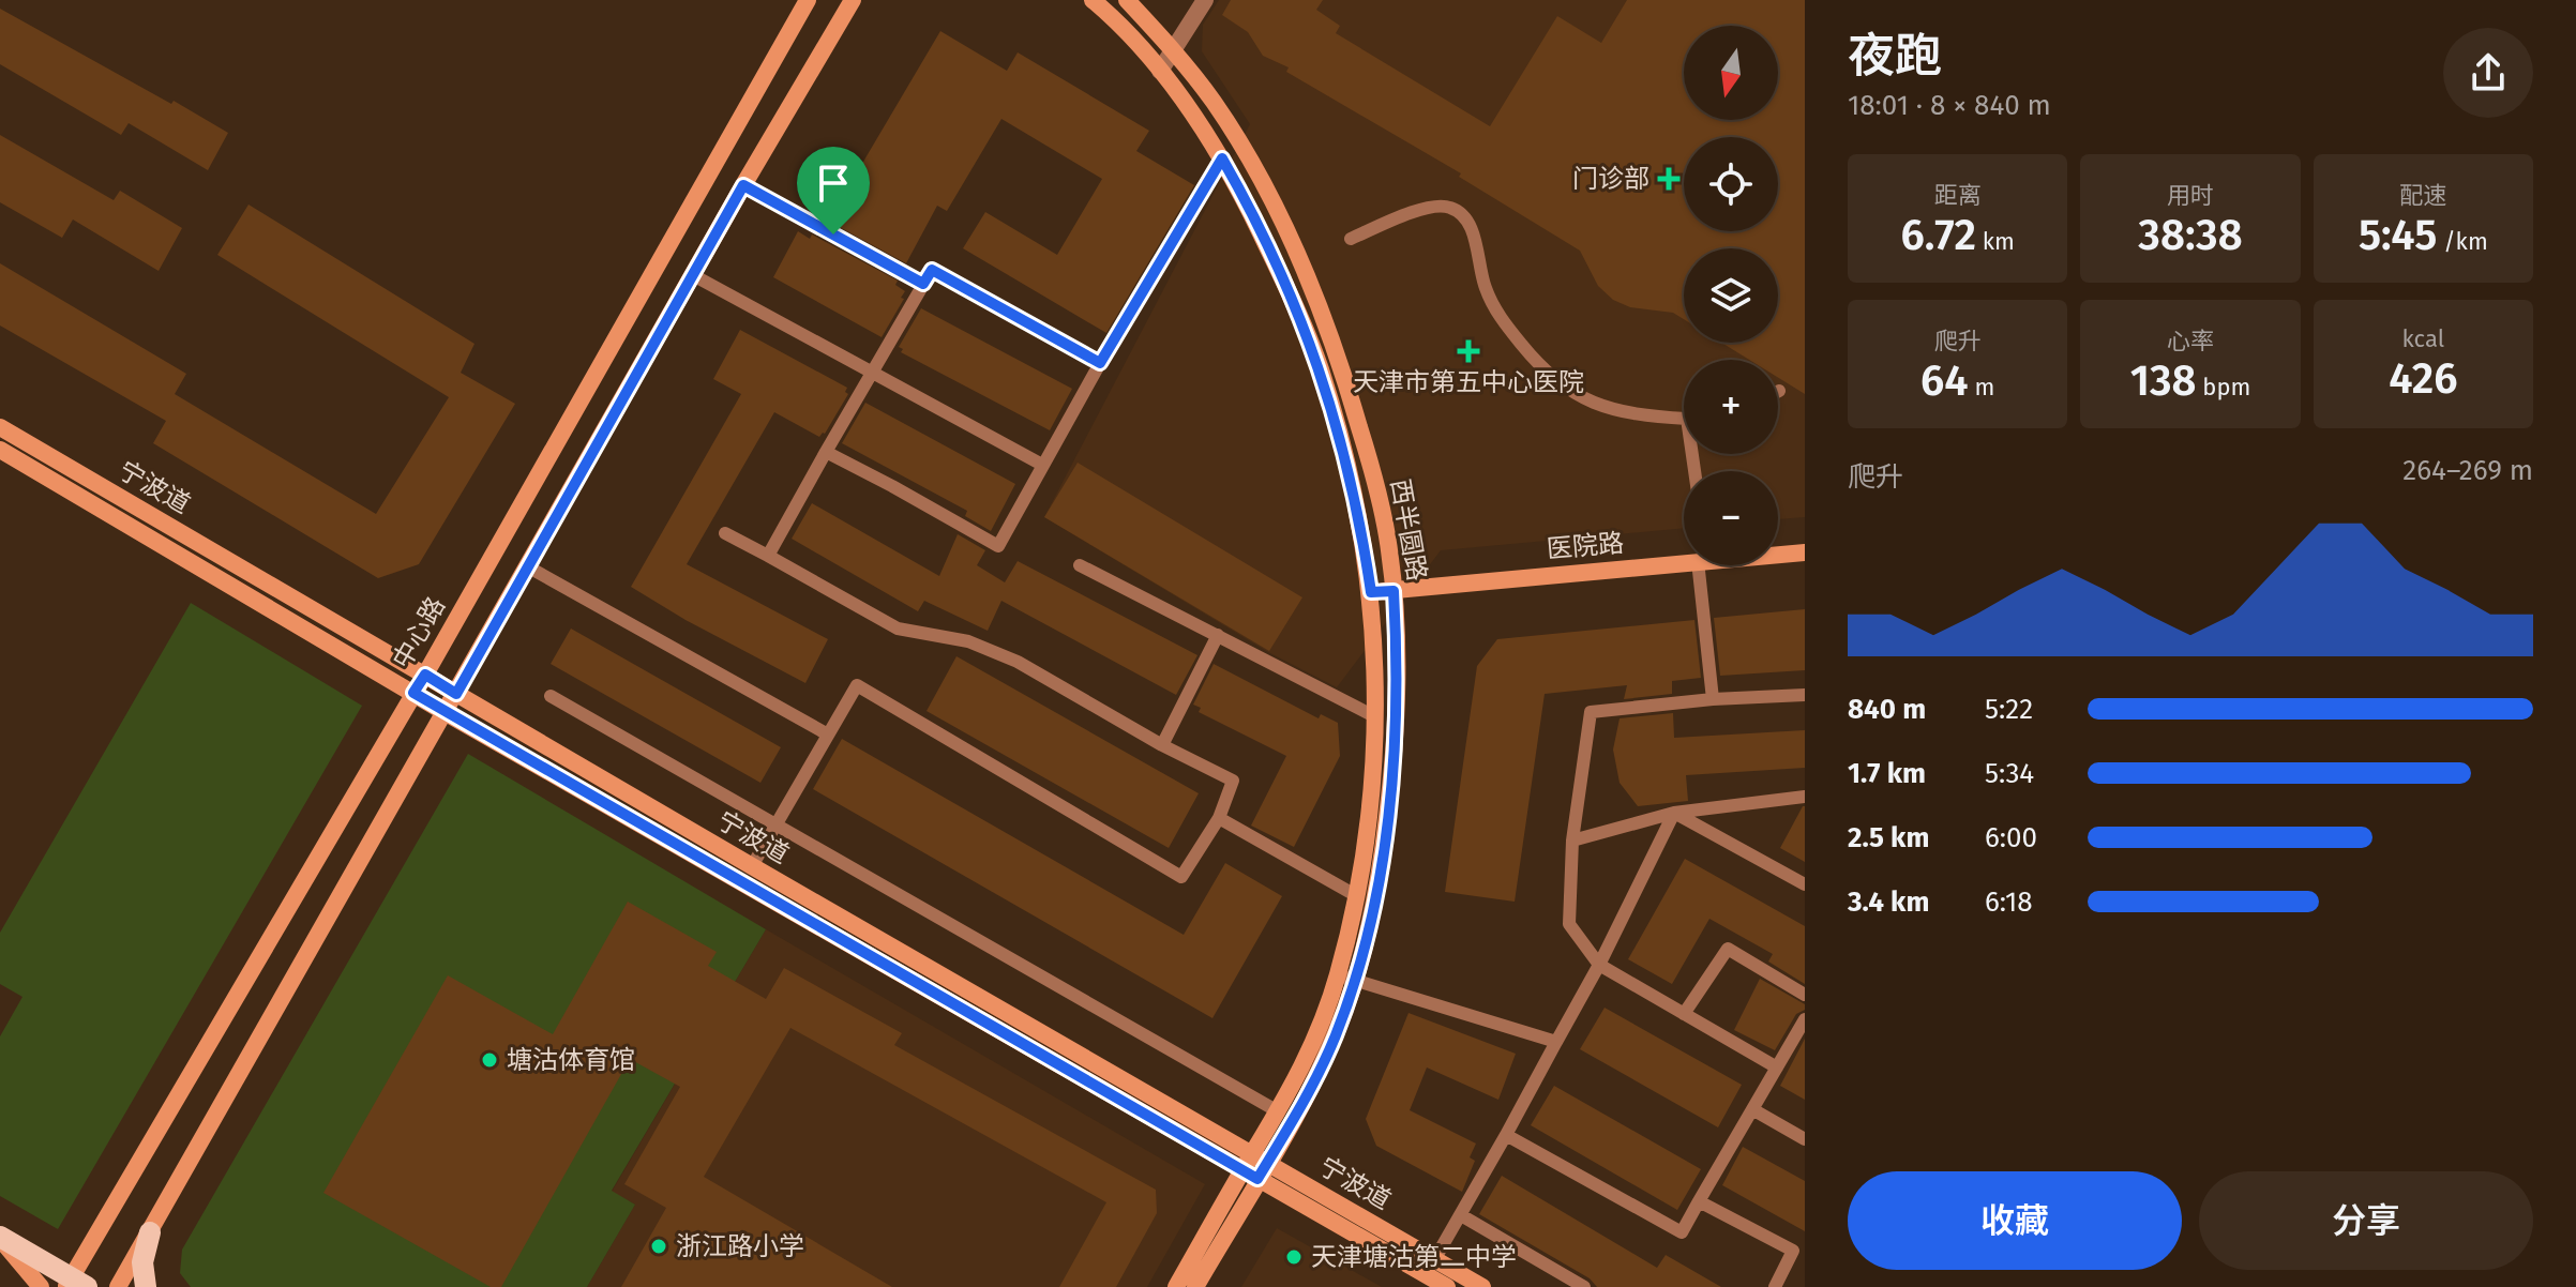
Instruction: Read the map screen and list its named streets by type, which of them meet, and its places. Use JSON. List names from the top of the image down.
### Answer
{
  "streets": {
    "street": [
      "宁波道",
      "西半圆路",
      "医院路",
      "中心路"
    ]
  },
  "crossings": [
    ["宁波道", "西半圆路"],
    ["宁波道", "中心路"],
    ["西半圆路", "医院路"]
  ],
  "places": {
    "health": ["门诊部", "天津市第五中心医院"],
    "other": ["塘沽体育馆", "浙江路小学", "天津塘沽第二中学"]
  },
  "north": "bottom",
  "page": {
    "heading": ["夜跑", "18:01 · 8 × 840 m"],
    "map_buttons": ["+", "−"],
    "stats": [
      ["距离", "6.72 km"],
      ["用时", "38:38"],
      ["配速", "5:45 /km"],
      ["爬升", "64 m"],
      ["心率", "138 bpm"],
      ["kcal", "426"]
    ],
    "chart": ["爬升", "264–269 m"],
    "list": [
      {
        "name": "840 m",
        "note": "5:22"
      },
      {
        "name": "1.7 km",
        "note": "5:34"
      },
      {
        "name": "2.5 km",
        "note": "6:00"
      },
      {
        "name": "3.4 km",
        "note": "6:18"
      }
    ],
    "buttons": ["收藏", "分享"]
  }
}
